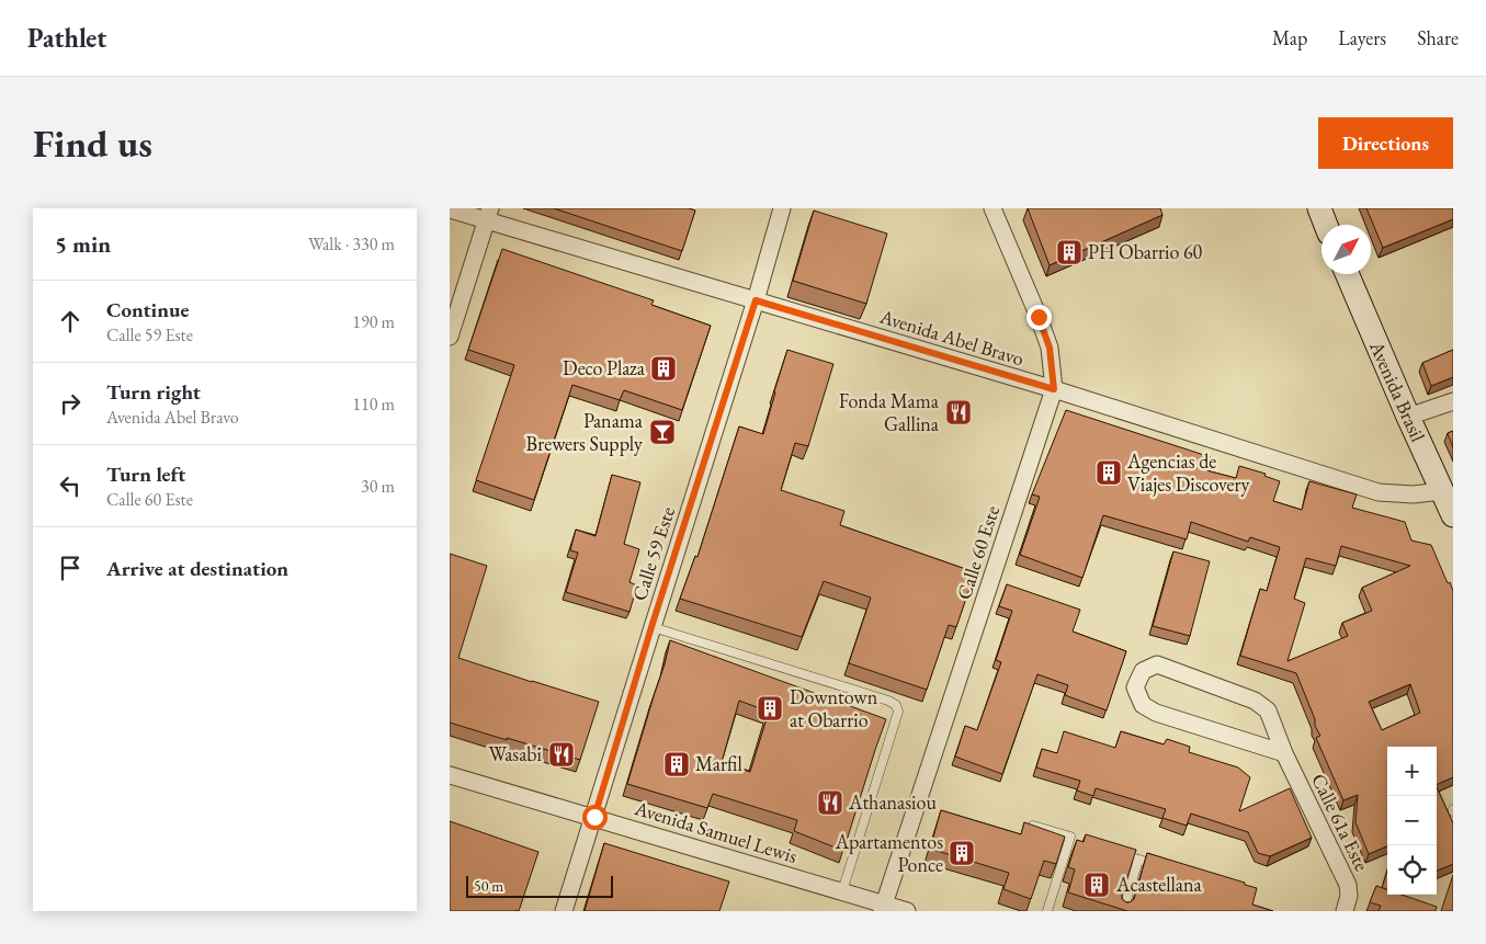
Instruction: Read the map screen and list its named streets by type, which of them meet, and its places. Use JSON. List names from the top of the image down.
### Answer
{
  "streets": {
    "main road": ["Avenida Brasil"],
    "street": [
      "Avenida Abel Bravo",
      "Calle 60 Este",
      "Calle 59 Este",
      "Calle 61a Este",
      "Avenida Samuel Lewis"
    ]
  },
  "crossings": [
    ["Avenida Abel Bravo", "Avenida Brasil"],
    ["Avenida Abel Bravo", "Calle 60 Este"],
    ["Avenida Abel Bravo", "Calle 59 Este"],
    ["Calle 60 Este", "Avenida Samuel Lewis"],
    ["Calle 59 Este", "Avenida Samuel Lewis"]
  ],
  "places": {
    "building": [
      "PH Obarrio 60",
      "Deco Plaza",
      "Agencias de Viajes Discovery",
      "Downtown at Obarrio",
      "Marfil",
      "Apartamentos Ponce",
      "Acastellana"
    ],
    "restaurant": ["Fonda Mama Gallina", "Wasabi", "Athanasiou"],
    "bar": ["Panama Brewers Supply"]
  },
  "scale_bar": "50 m",
  "north": "top right",
  "page": {
    "header": "Pathlet",
    "nav": ["Map", "Layers", "Share"],
    "buttons": "Directions",
    "title": "Find us",
    "heading": ["5 min", "Walk · 330 m"],
    "list": [
      ["Continue", "Calle 59 Este", "190 m"],
      ["Turn right", "Avenida Abel Bravo", "110 m"],
      ["Turn left", "Calle 60 Este", "30 m"],
      "Arrive at destination"
    ],
    "map_buttons": ["+", "−"],
    "scale": "50 m"
  }
}
